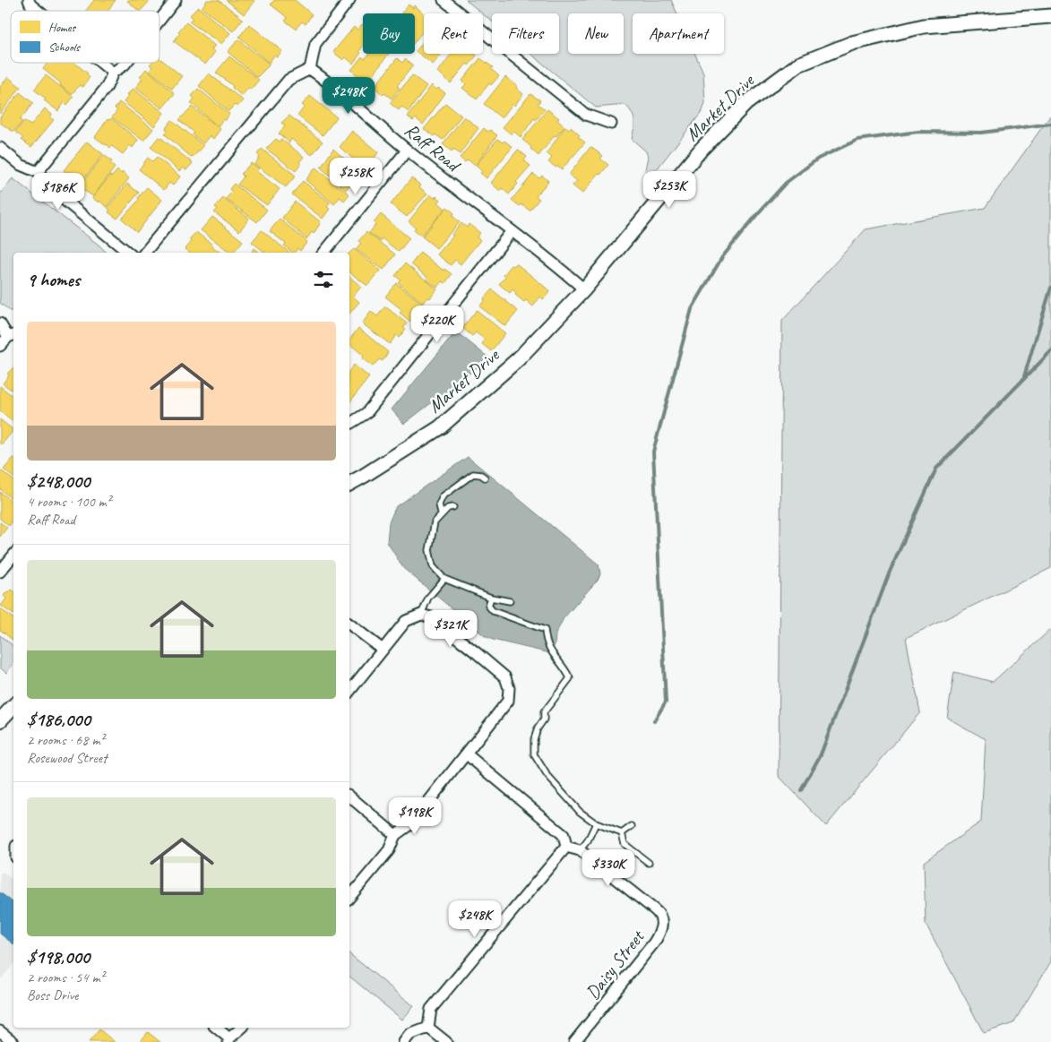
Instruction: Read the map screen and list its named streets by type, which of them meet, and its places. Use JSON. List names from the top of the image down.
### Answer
{
  "streets": {
    "street": ["Market Drive", "Raff Road", "Daisy Street"]
  },
  "crossings": [
    ["Market Drive", "Raff Road"]
  ],
  "legend": ["Homes", "Schools"],
  "page": {
    "chip": [
      "Buy",
      "Rent",
      "Filters",
      "New",
      "Apartment"
    ],
    "price": [
      "$248K",
      "$258K",
      "$253K",
      "$186K",
      "$220K",
      "$321K",
      "$198K",
      "$330K",
      "$248K"
    ],
    "heading": "9 homes",
    "list": [
      {
        "name": "$248,000",
        "note": "4 rooms · 100 m² · Raff Road"
      },
      {
        "name": "$186,000",
        "note": "2 rooms · 68 m² · Rosewood Street"
      },
      {
        "name": "$198,000",
        "note": "2 rooms · 54 m² · Boss Drive"
      }
    ]
  }
}
